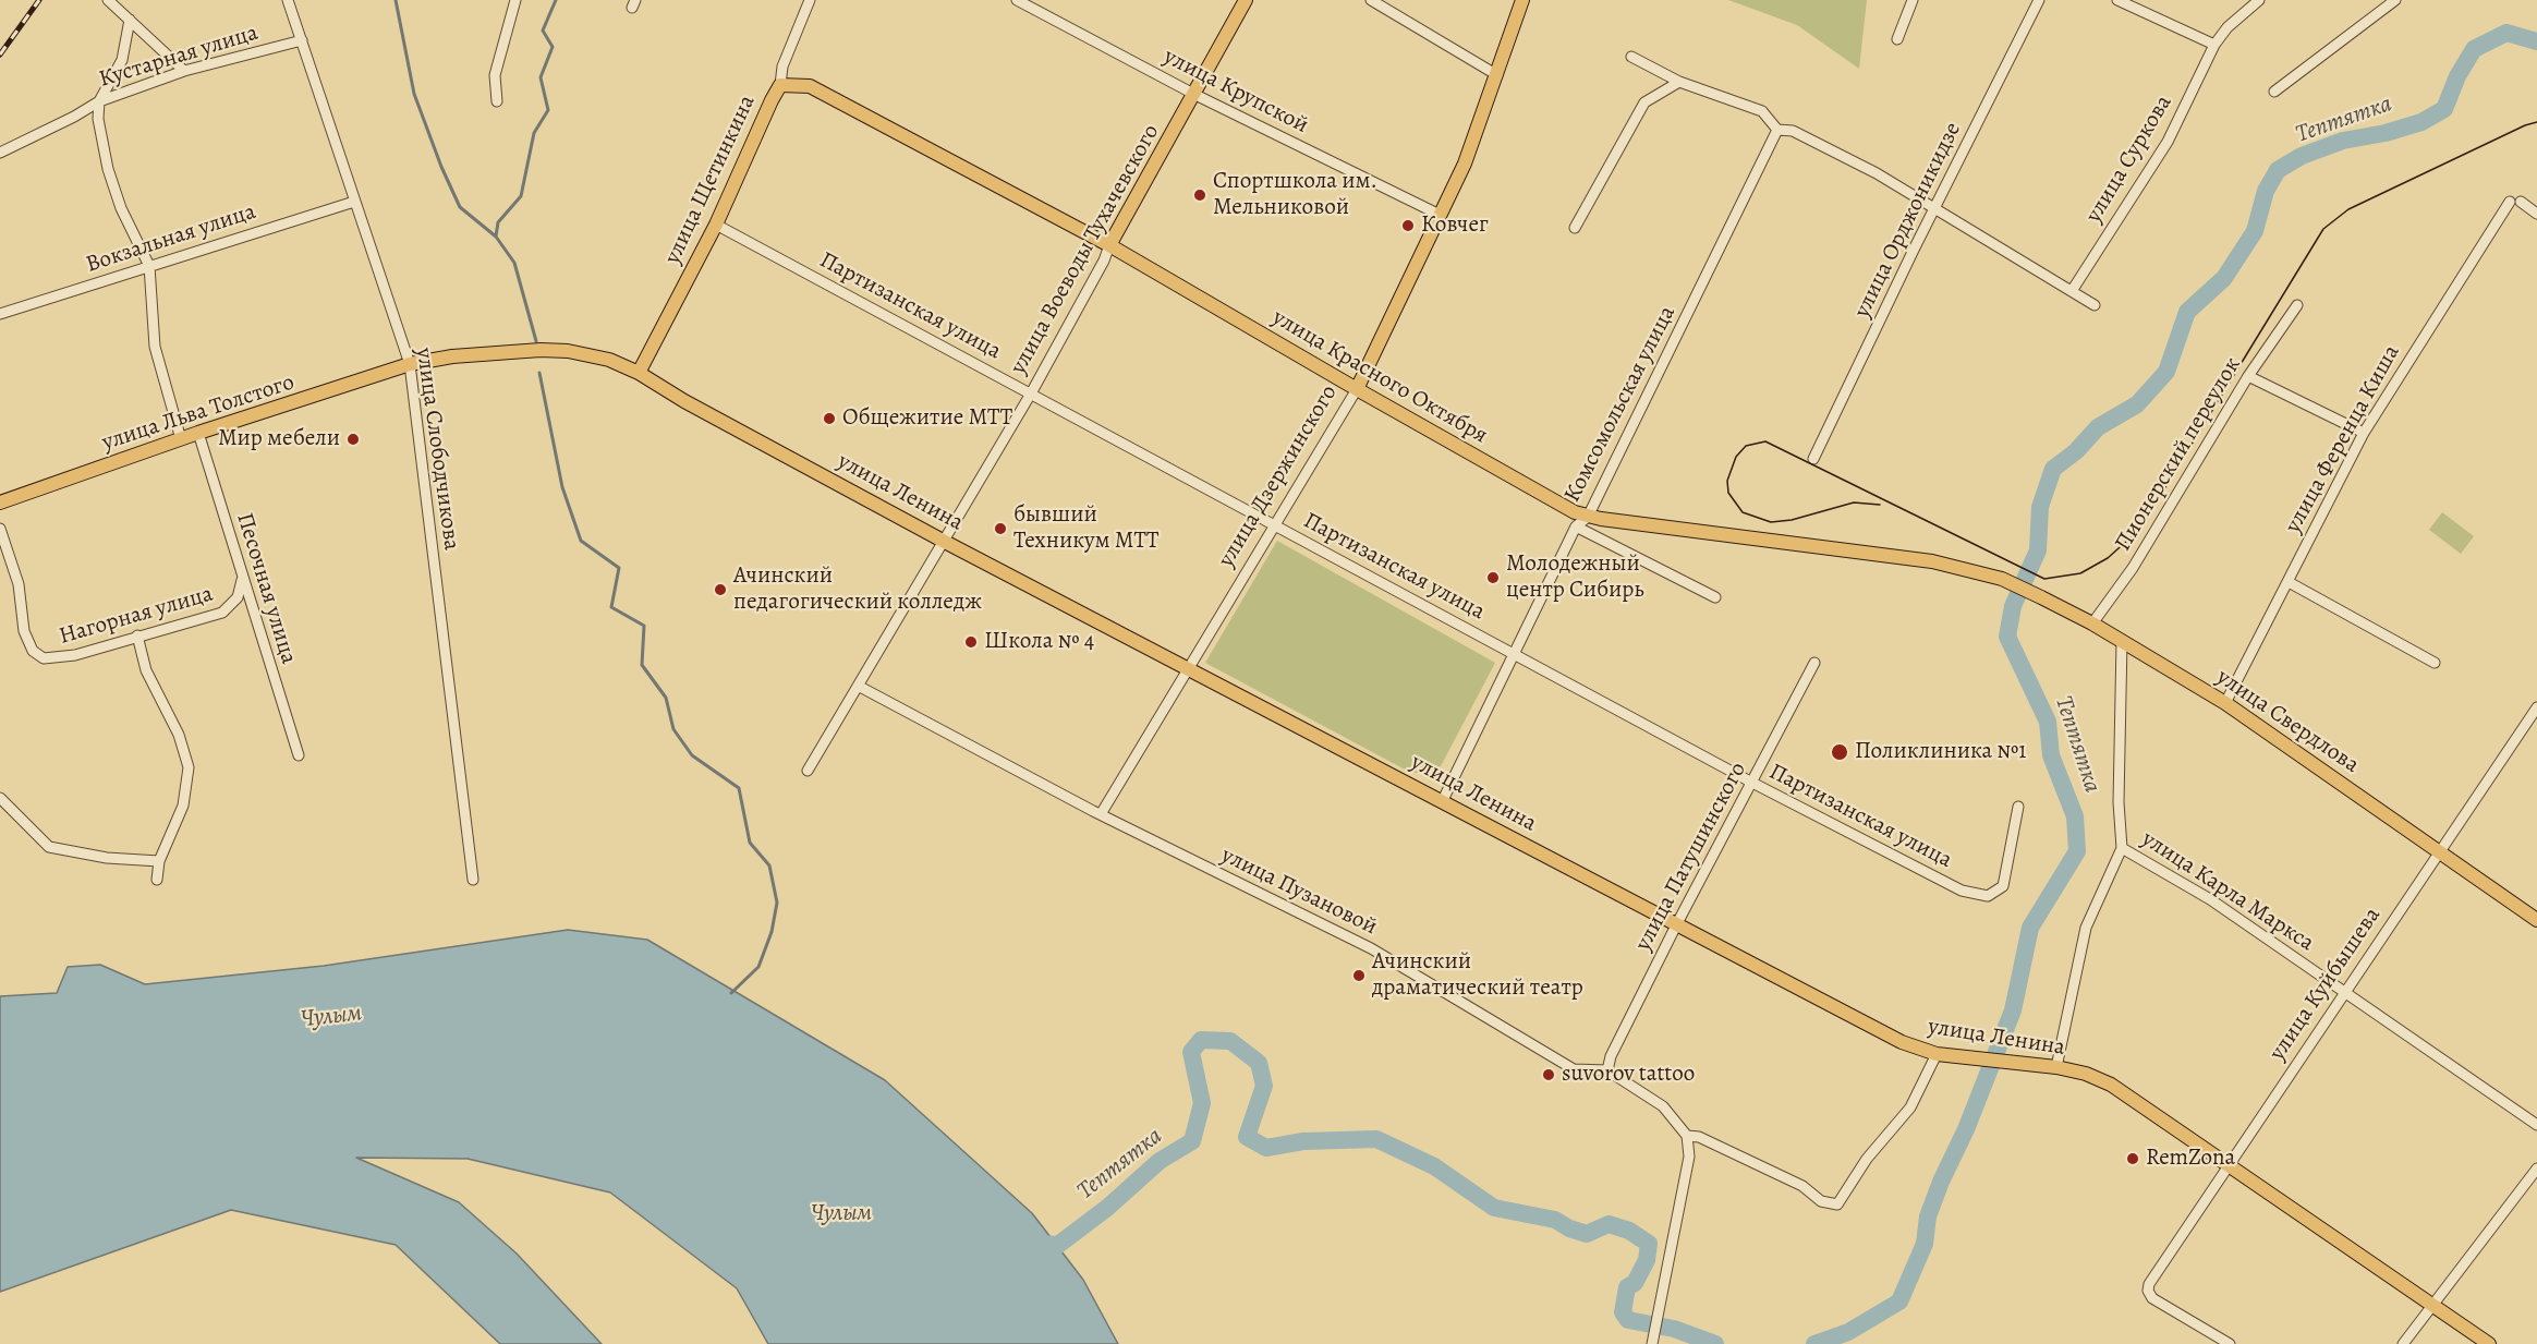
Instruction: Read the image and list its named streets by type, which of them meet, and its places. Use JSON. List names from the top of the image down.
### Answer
{
  "streets": {
    "main road": [
      "улица Щетинкина",
      "улица Воеводы Тухачевского",
      "улица Красного Октября",
      "улица Льва Толстого",
      "улица Дзержинского",
      "улица Ленина",
      "улица Свердлова"
    ],
    "street": [
      "Кустарная улица",
      "улица Крупской",
      "улица Суркова",
      "улица Орджоникидзе",
      "Вокзальная улица",
      "Партизанская улица",
      "Комсомольская улица",
      "улица Ференца Киша",
      "улица Слободчикова",
      "Пионерский переулок",
      "Песочная улица",
      "Нагорная улица",
      "улица Патушинского",
      "улица Пузановой",
      "улица Карла Маркса",
      "улица Куйбышева"
    ]
  },
  "crossings": [
    ["Кустарная улица", "улица Слободчикова"],
    ["улица Крупской", "улица Воеводы Тухачевского"],
    ["улица Крупской", "улица Дзержинского"],
    ["улица Щетинкина", "Партизанская улица"],
    ["улица Щетинкина", "улица Красного Октября"],
    ["улица Щетинкина", "улица Ленина"],
    ["Вокзальная улица", "улица Слободчикова"],
    ["улица Воеводы Тухачевского", "Партизанская улица"],
    ["улица Воеводы Тухачевского", "улица Красного Октября"],
    ["улица Воеводы Тухачевского", "улица Ленина"],
    ["улица Воеводы Тухачевского", "улица Пузановой"],
    ["Партизанская улица", "Комсомольская улица"],
    ["Партизанская улица", "улица Дзержинского"],
    ["Партизанская улица", "улица Патушинского"],
    ["улица Красного Октября", "Комсомольская улица"],
    ["улица Красного Октября", "улица Дзержинского"],
    ["улица Красного Октября", "улица Свердлова"],
    ["Комсомольская улица", "улица Ленина"],
    ["улица Льва Толстого", "улица Слободчикова"],
    ["улица Льва Толстого", "улица Ленина"],
    ["улица Льва Толстого", "Песочная улица"],
    ["улица Ференца Киша", "улица Свердлова"],
    ["улица Слободчикова", "улица Ленина"],
    ["Пионерский переулок", "улица Свердлова"],
    ["улица Дзержинского", "улица Ленина"],
    ["улица Дзержинского", "улица Пузановой"],
    ["улица Ленина", "улица Патушинского"],
    ["улица Ленина", "улица Куйбышева"],
    ["Песочная улица", "Нагорная улица"],
    ["улица Свердлова", "улица Куйбышева"],
    ["улица Патушинского", "улица Пузановой"],
    ["улица Карла Маркса", "улица Куйбышева"]
  ],
  "water": ["Тептятка", "Чулым"],
  "places": [
    "Спортшкола им. Мельниковой",
    "Ковчег",
    "Общежитие МТТ",
    "Мир мебели",
    "бывший Техникум МТТ",
    "Молодежный центр Сибирь",
    "Ачинский педагогический колледж",
    "Школа № 4",
    "Поликлиника №1",
    "Ачинский драматический театр",
    "suvorov tattoo",
    "RemZona"
  ]
}
